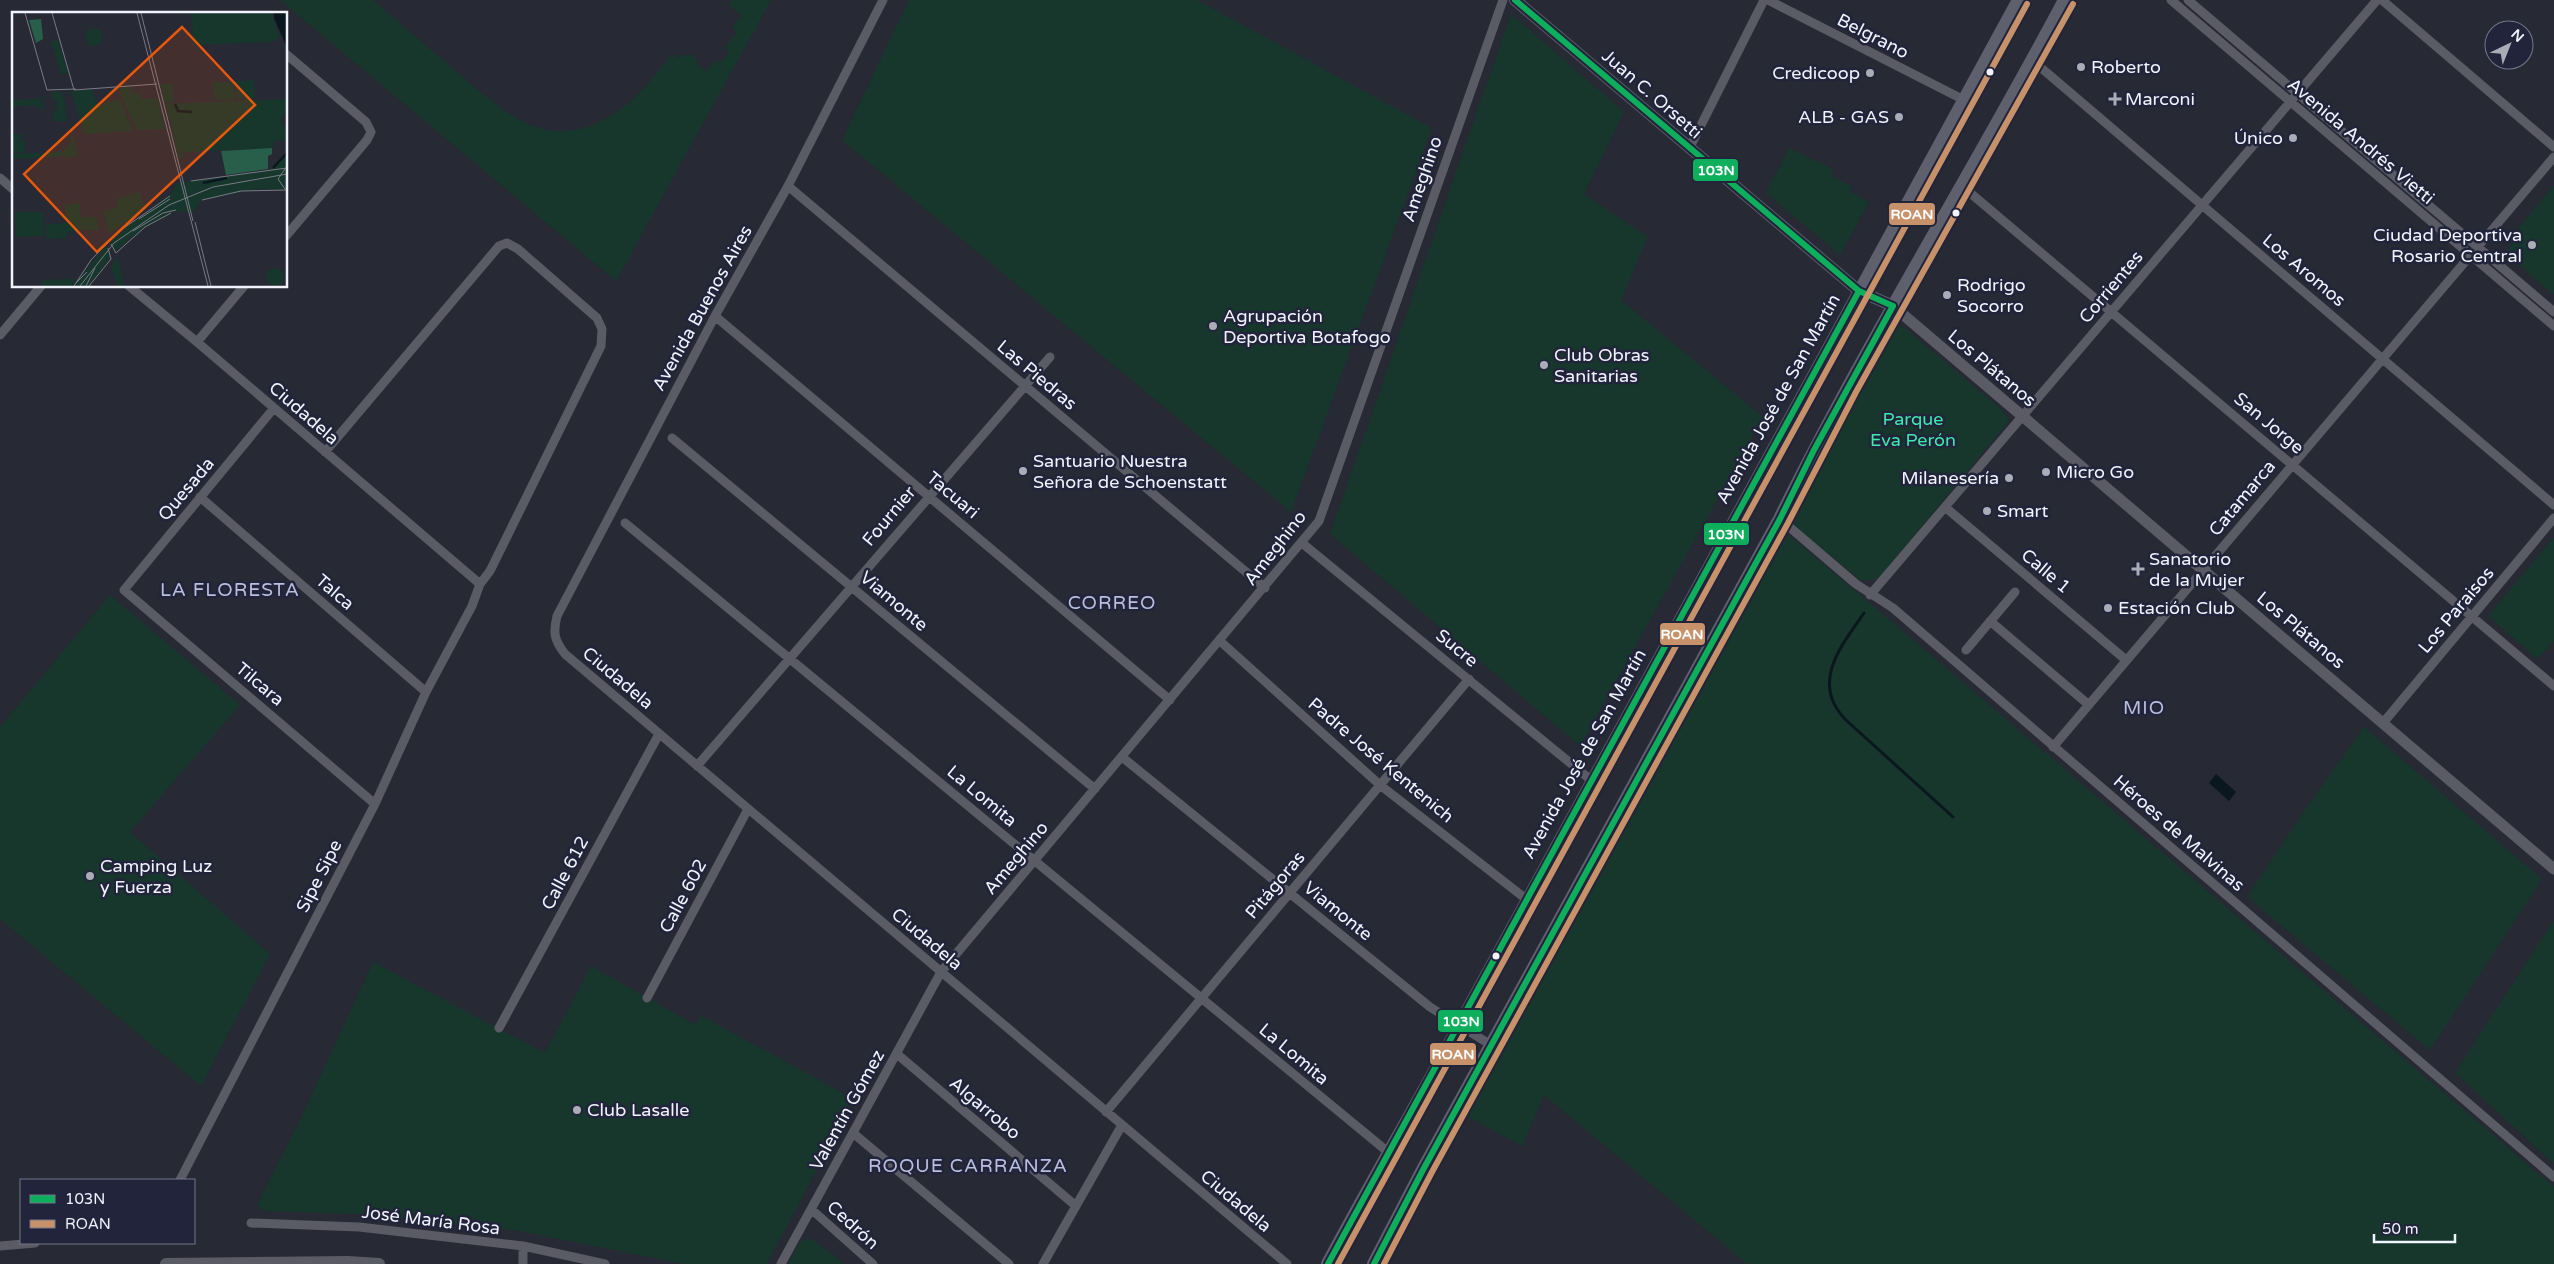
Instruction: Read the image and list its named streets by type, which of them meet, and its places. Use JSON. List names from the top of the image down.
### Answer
{
  "streets": {
    "main road": ["Juan C. Orsetti", "Los Plátanos", "Avenida José de San Martín"],
    "street": [
      "Belgrano",
      "Avenida Andrés Vietti",
      "Ameghino",
      "Los Aromos",
      "Corrientes",
      "Avenida Buenos Aires",
      "Las Piedras",
      "Ciudadela",
      "San Jorge",
      "Quesada",
      "Tacuari",
      "Catamarca",
      "Fournier",
      "Calle 1",
      "Talca",
      "Viamonte",
      "Los Paraisos",
      "Sucre",
      "Tilcara",
      "Padre José Kentenich",
      "La Lomita",
      "Héroes de Malvinas",
      "Calle 612",
      "Sipe Sipe",
      "Pitágoras",
      "Calle 602",
      "Algarrobo",
      "Valentín Gómez",
      "José María Rosa",
      "Cedrón"
    ]
  },
  "crossings": [
    ["Belgrano", "Avenida José de San Martín"],
    ["Juan C. Orsetti", "Los Plátanos"],
    ["Juan C. Orsetti", "Avenida José de San Martín"],
    ["Avenida Andrés Vietti", "Corrientes"],
    ["Avenida Andrés Vietti", "Catamarca"],
    ["Ameghino", "Las Piedras"],
    ["Ameghino", "Ciudadela"],
    ["Ameghino", "Tacuari"],
    ["Ameghino", "Viamonte"],
    ["Ameghino", "Sucre"],
    ["Ameghino", "Padre José Kentenich"],
    ["Ameghino", "La Lomita"],
    ["Ameghino", "Valentín Gómez"],
    ["Los Aromos", "Corrientes"],
    ["Los Aromos", "Catamarca"],
    ["Corrientes", "Los Plátanos"],
    ["Corrientes", "San Jorge"],
    ["Corrientes", "Calle 1"],
    ["Corrientes", "Héroes de Malvinas"],
    ["Avenida Buenos Aires", "Las Piedras"],
    ["Avenida Buenos Aires", "Ciudadela"],
    ["Avenida Buenos Aires", "Tacuari"],
    ["Los Plátanos", "Avenida José de San Martín"],
    ["Los Plátanos", "Catamarca"],
    ["Los Plátanos", "Los Paraisos"],
    ["Las Piedras", "Fournier"],
    ["Avenida José de San Martín", "Viamonte"],
    ["Avenida José de San Martín", "Sucre"],
    ["Avenida José de San Martín", "Padre José Kentenich"],
    ["Avenida José de San Martín", "La Lomita"],
    ["Ciudadela", "Quesada"],
    ["Ciudadela", "Fournier"],
    ["Ciudadela", "Calle 612"],
    ["Ciudadela", "Sipe Sipe"],
    ["Ciudadela", "Pitágoras"],
    ["Ciudadela", "Calle 602"],
    ["Ciudadela", "Valentín Gómez"],
    ["San Jorge", "Catamarca"],
    ["San Jorge", "Los Paraisos"],
    ["Quesada", "Talca"],
    ["Quesada", "Tilcara"],
    ["Tacuari", "Fournier"],
    ["Catamarca", "Calle 1"],
    ["Catamarca", "Héroes de Malvinas"],
    ["Fournier", "Viamonte"],
    ["Fournier", "La Lomita"],
    ["Talca", "Sipe Sipe"],
    ["Viamonte", "Pitágoras"],
    ["Sucre", "Pitágoras"],
    ["Tilcara", "Sipe Sipe"],
    ["Padre José Kentenich", "Pitágoras"],
    ["La Lomita", "Pitágoras"],
    ["Algarrobo", "Valentín Gómez"],
    ["Valentín Gómez", "Cedrón"]
  ],
  "districts": [
    "LA FLORESTA",
    "CORREO",
    "MIO",
    "ROQUE CARRANZA"
  ],
  "parks": ["Parque Eva Perón"],
  "places": {
    "other": [
      "Roberto",
      "Credicoop",
      "ALB - GAS",
      "Único",
      "Ciudad Deportiva Rosario Central",
      "Rodrigo Socorro",
      "Agrupación Deportiva Botafogo",
      "Club Obras Sanitarias",
      "Santuario Nuestra Señora de Schoenstatt",
      "Micro Go",
      "Milanesería",
      "Smart",
      "Estación Club",
      "Camping Luz y Fuerza",
      "Club Lasalle"
    ],
    "health": ["Marconi", "Sanatorio de la Mujer"]
  },
  "lines": ["transit line 103N", "transit line ROAN"],
  "legend": ["103N", "ROAN"],
  "scale_bar": "50 m",
  "north": "top right"
}
